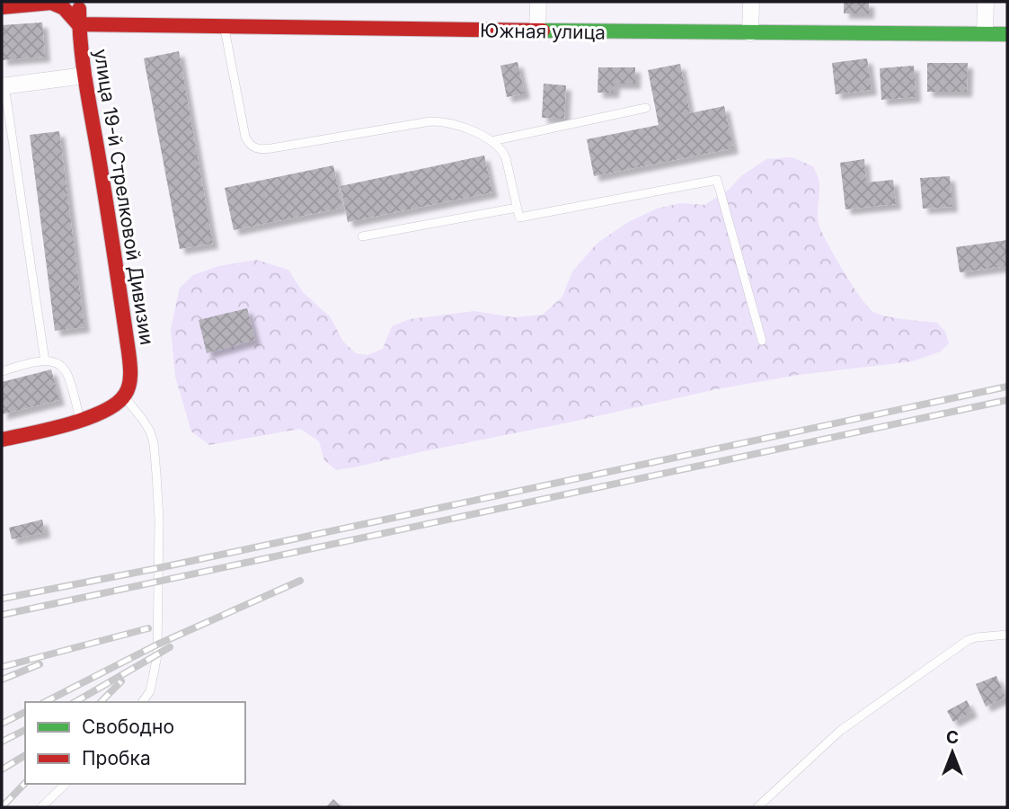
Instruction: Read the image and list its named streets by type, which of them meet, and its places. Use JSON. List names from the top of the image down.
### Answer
{
  "streets": {
    "street": ["Южная улица", "улица 19-й Стрелковой Дивизии"]
  },
  "crossings": [
    ["Южная улица", "улица 19-й Стрелковой Дивизии"]
  ],
  "legend": ["Свободно", "Пробка"],
  "north": "top"
}
